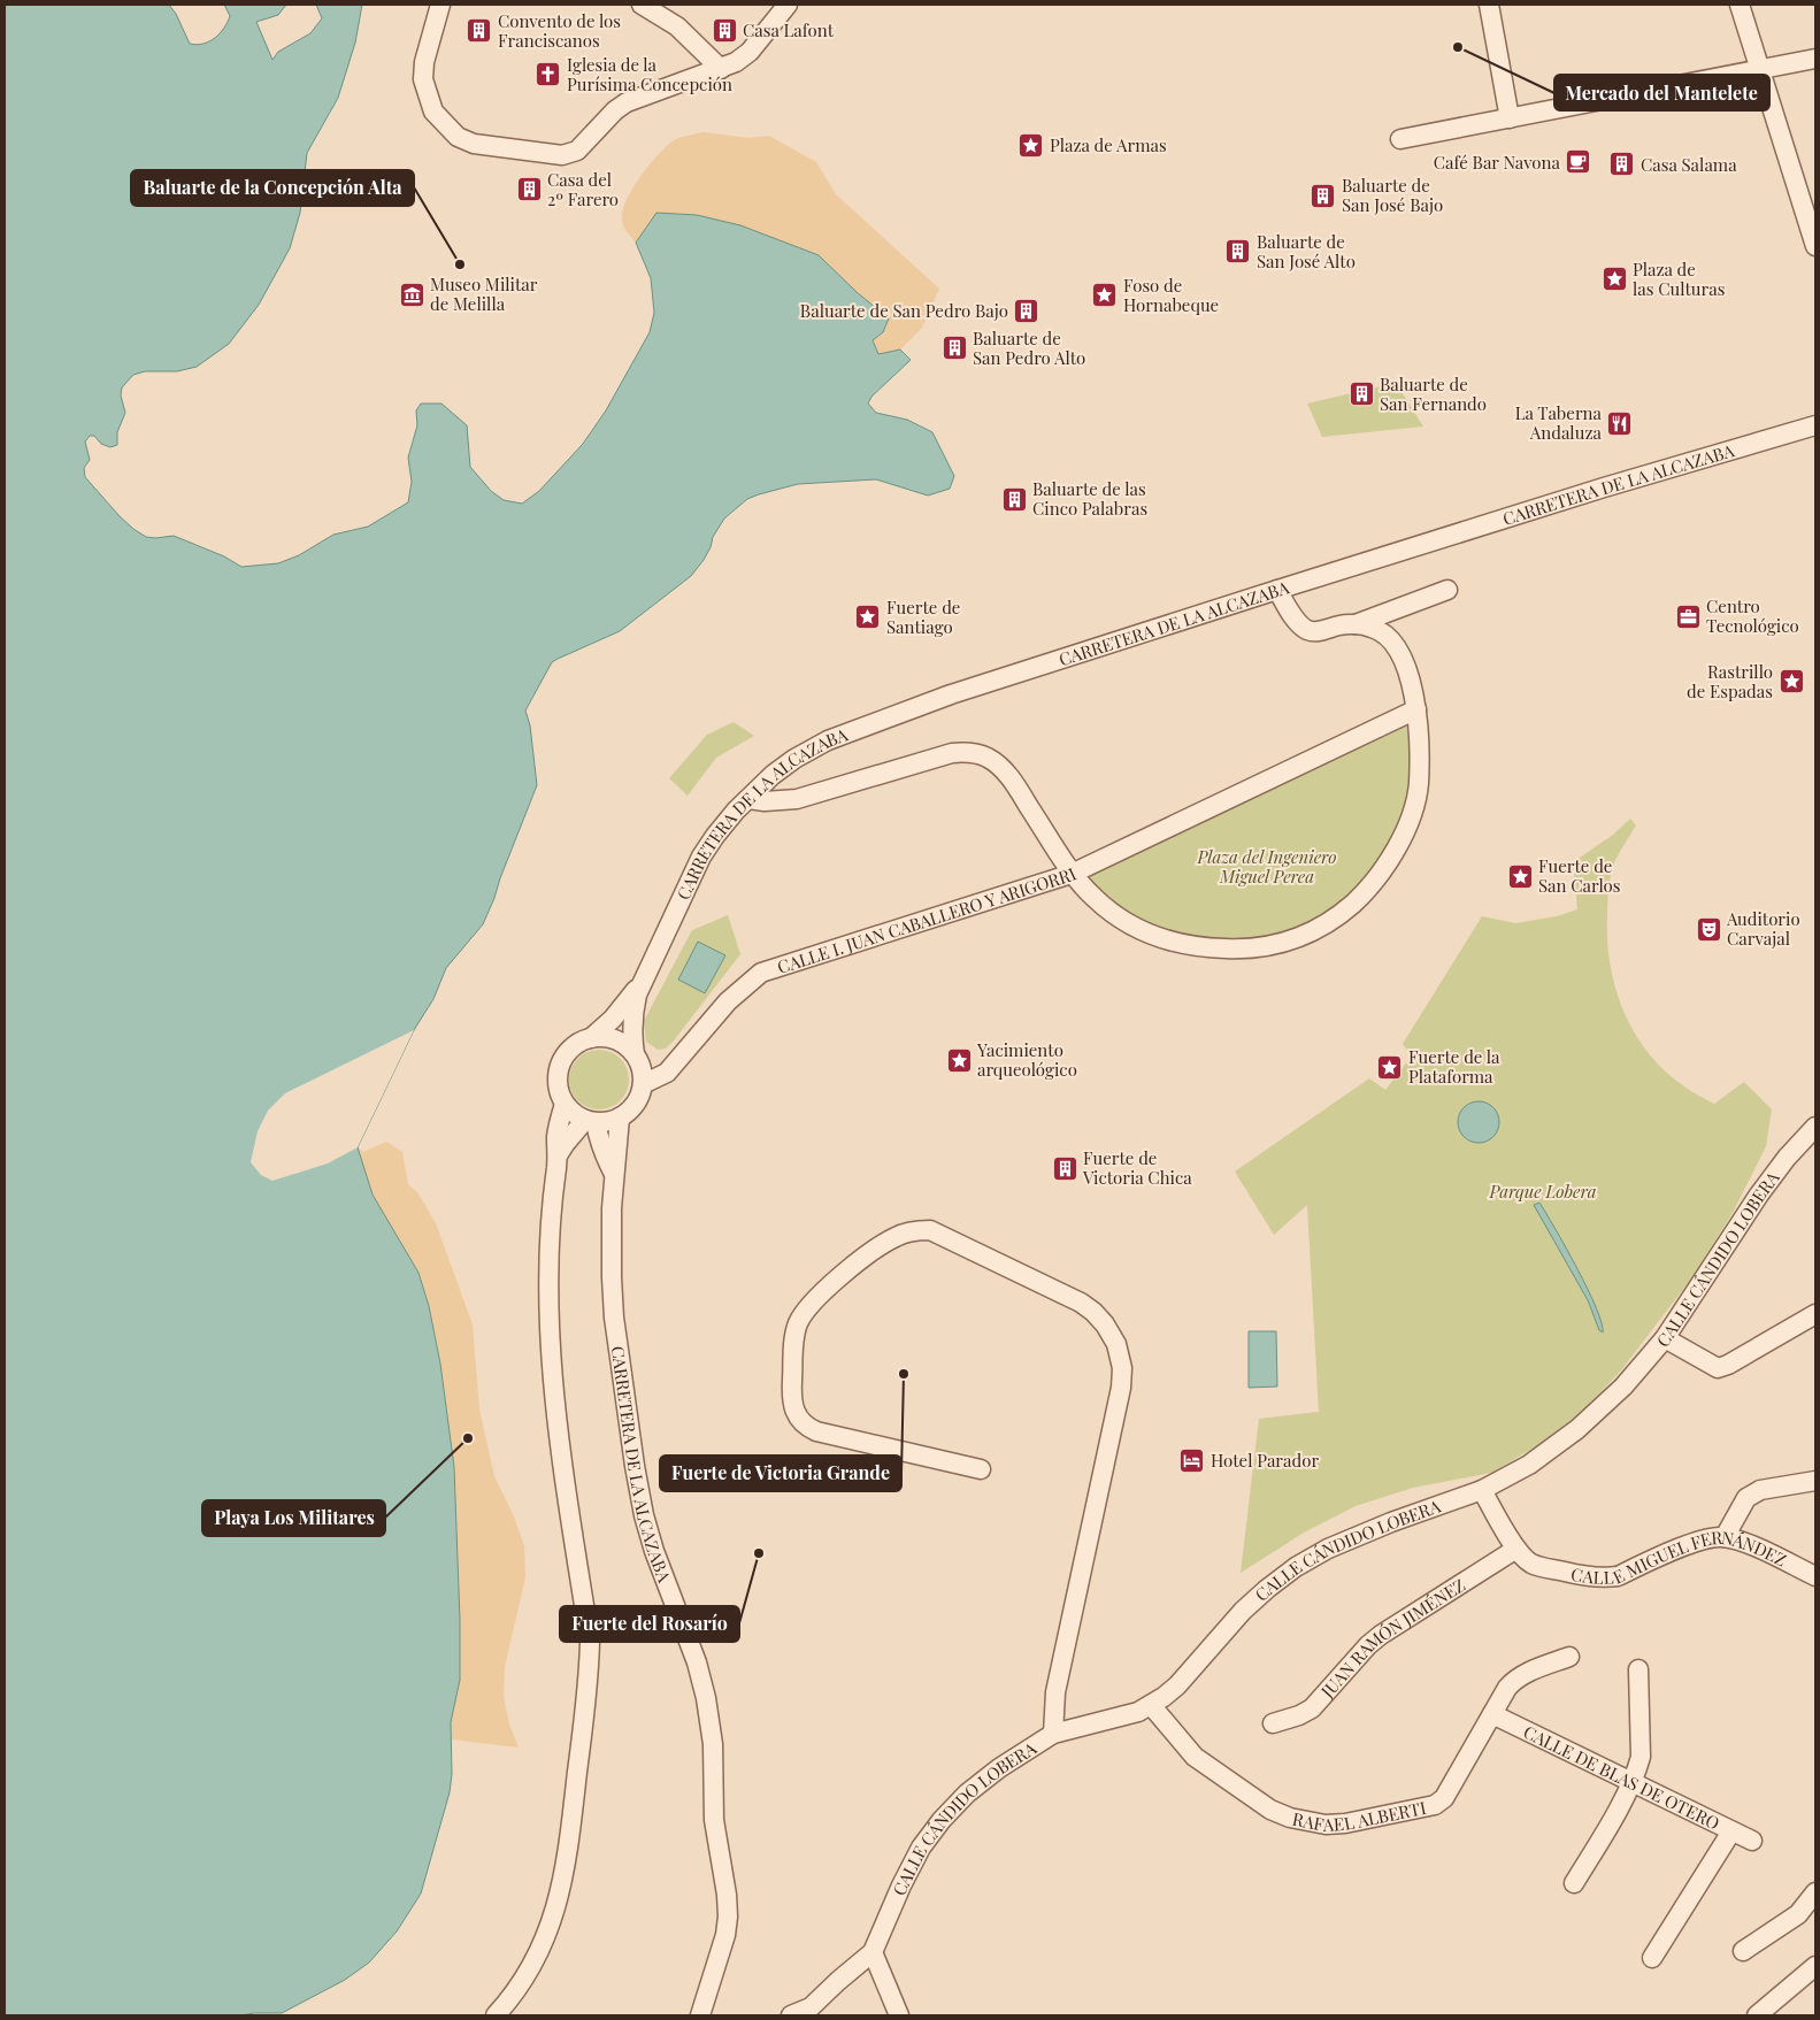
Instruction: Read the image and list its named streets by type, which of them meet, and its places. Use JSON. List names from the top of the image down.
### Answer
{
  "streets": {
    "street": [
      "CARRETERA DE LA ALCAZABA",
      "CALLE I. JUAN CABALLERO Y ARIGORRI",
      "CALLE CÁNDIDO LOBERA",
      "CALLE MIGUEL FERNÁNDEZ",
      "JUAN RAMÓN JIMÉNEZ",
      "CALLE DE BLAS DE OTERO",
      "RAFAEL ALBERTI"
    ]
  },
  "crossings": [
    ["CARRETERA DE LA ALCAZABA", "CALLE I. JUAN CABALLERO Y ARIGORRI"],
    ["CALLE CÁNDIDO LOBERA", "RAFAEL ALBERTI"],
    ["CALLE MIGUEL FERNÁNDEZ", "JUAN RAMÓN JIMÉNEZ"],
    ["CALLE DE BLAS DE OTERO", "RAFAEL ALBERTI"]
  ],
  "parks": ["Plaza del Ingeniero Miguel Perea", "Parque Lobera"],
  "places": {
    "building": [
      "Casa Lafont",
      "Convento de los Franciscanos",
      "Casa Salama",
      "Casa del 2º Farero",
      "Baluarte de San José Bajo",
      "Baluarte de San José Alto",
      "Baluarte de San Pedro Bajo",
      "Baluarte de San Pedro Alto",
      "Baluarte de San Fernando",
      "Baluarte de las Cinco Palabras",
      "Fuerte de Victoria Chica"
    ],
    "other": [
      "Mercado del Mantelete",
      "Baluarte de la Concepción Alta",
      "Fuerte de Victoria Grande",
      "Playa Los Militares",
      "Fuerte del Rosarío"
    ],
    "church": ["Iglesia de la Purísima Concepción"],
    "place": [
      "Plaza de Armas",
      "Plaza de las Culturas",
      "Foso de Hornabeque",
      "Fuerte de Santiago",
      "Rastrillo de Espadas",
      "Fuerte de San Carlos",
      "Yacimiento arqueológico",
      "Fuerte de la Plataforma"
    ],
    "cafe": ["Café Bar Navona"],
    "museum": ["Museo Militar de Melilla"],
    "restaurant": ["La Taberna Andaluza"],
    "office": ["Centro Tecnológico"],
    "theatre": ["Auditorio Carvajal"],
    "hotel": ["Hotel Parador"]
  }
}
